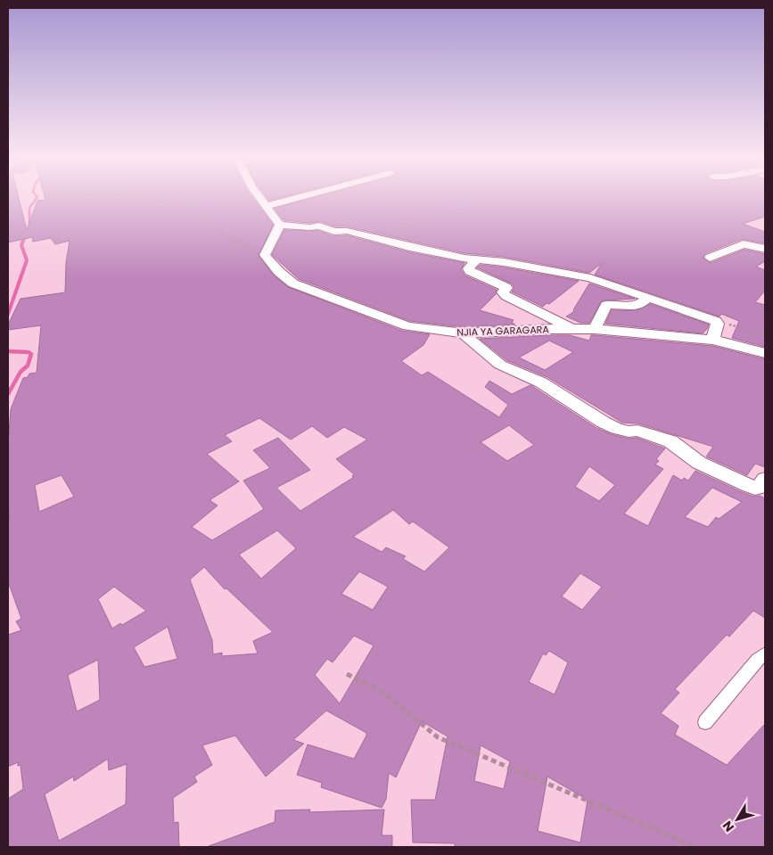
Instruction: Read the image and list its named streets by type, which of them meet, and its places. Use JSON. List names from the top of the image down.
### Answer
{
  "streets": {
    "street": ["NJIA YA GARAGARA"]
  },
  "north": "bottom left"
}
